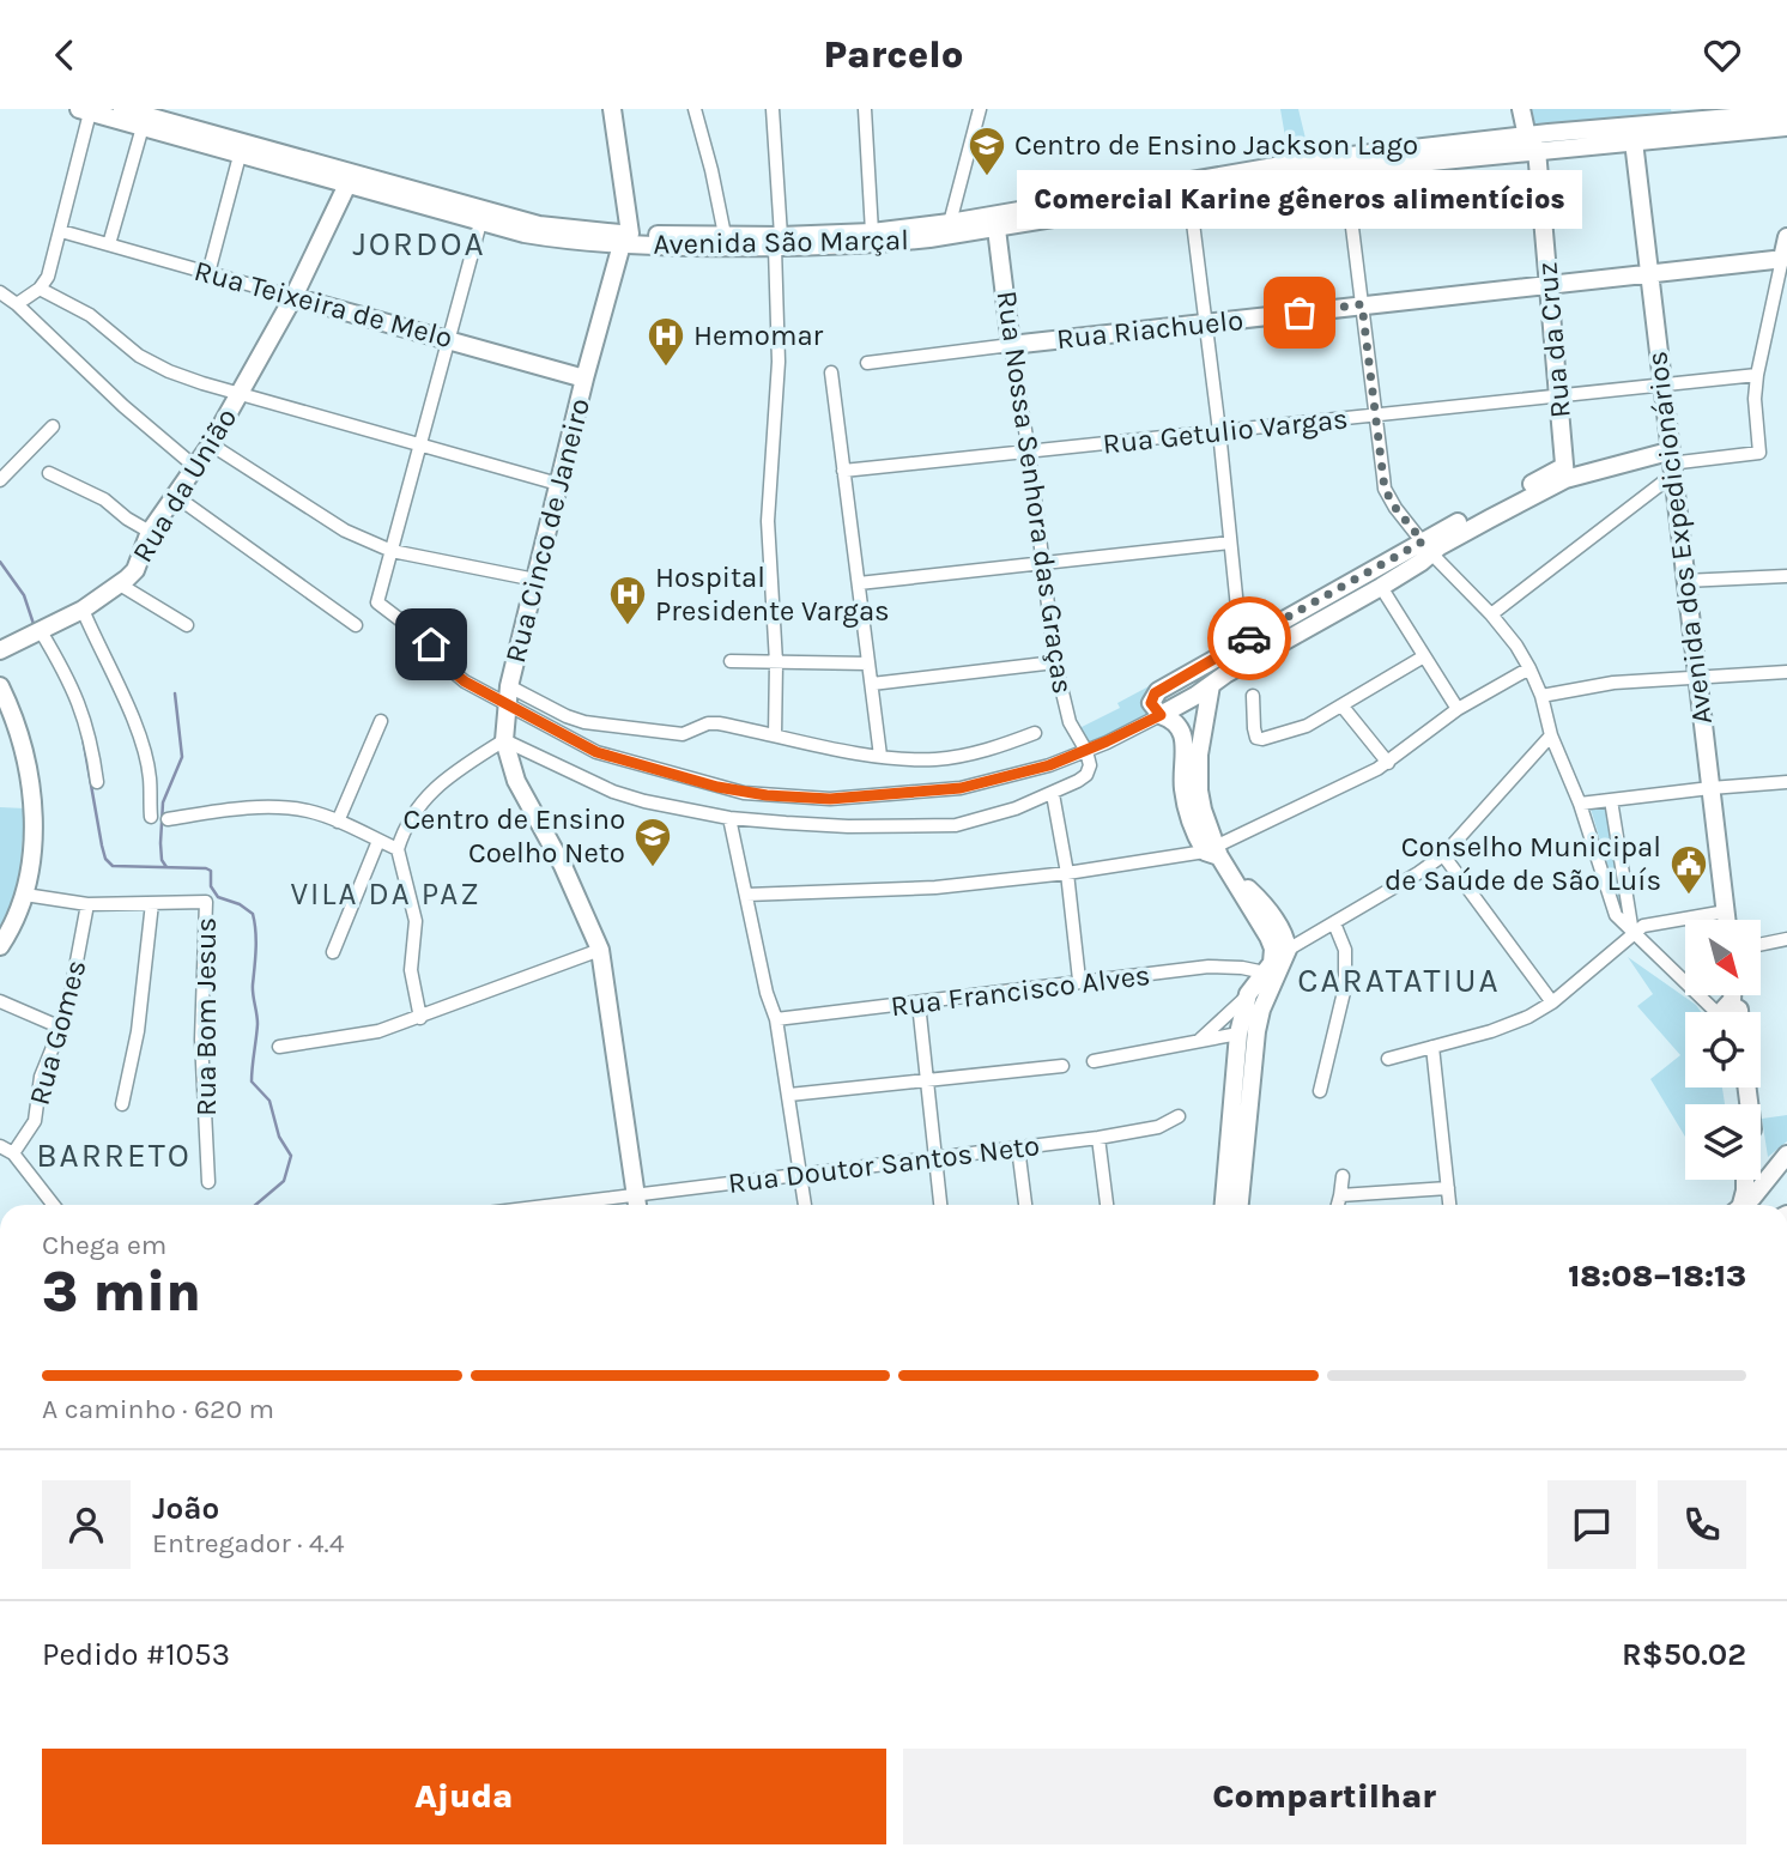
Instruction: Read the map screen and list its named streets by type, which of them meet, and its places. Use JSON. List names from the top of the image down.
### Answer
{
  "streets": {
    "street": [
      "Avenida São Marçal",
      "Rua Teixeira de Melo",
      "Rua Riachuelo",
      "Rua da Cruz",
      "Rua Getulio Vargas",
      "Rua da União",
      "Rua Nossa Senhora das Graças",
      "Rua Cinco de Janeiro",
      "Avenida dos Expedicionários",
      "Rua Francisco Alves",
      "Rua Bom Jesus",
      "Rua Gomes",
      "Rua Doutor Santos Neto"
    ]
  },
  "crossings": [
    ["Avenida São Marçal", "Rua da Cruz"],
    ["Avenida São Marçal", "Rua Nossa Senhora das Graças"],
    ["Avenida São Marçal", "Rua Cinco de Janeiro"],
    ["Avenida São Marçal", "Avenida dos Expedicionários"],
    ["Rua Teixeira de Melo", "Rua da União"],
    ["Rua Teixeira de Melo", "Rua Cinco de Janeiro"],
    ["Rua Riachuelo", "Rua da Cruz"],
    ["Rua Riachuelo", "Rua Nossa Senhora das Graças"],
    ["Rua Riachuelo", "Avenida dos Expedicionários"],
    ["Rua da Cruz", "Rua Getulio Vargas"],
    ["Rua Getulio Vargas", "Rua Nossa Senhora das Graças"],
    ["Rua Getulio Vargas", "Avenida dos Expedicionários"],
    ["Rua Cinco de Janeiro", "Rua Doutor Santos Neto"]
  ],
  "districts": [
    "JORDOA",
    "VILA DA PAZ",
    "CARATATIUA",
    "BARRETO"
  ],
  "places": {
    "school or university": ["Centro de Ensino Jackson Lago", "Centro de Ensino Coelho Neto"],
    "other": ["Comercial Karine gêneros alimentícios"],
    "hospital": ["Hemomar", "Hospital Presidente Vargas"],
    "public building": ["Conselho Municipal de Saúde de São Luís"]
  },
  "north": "bottom right",
  "page": {
    "header": "Parcelo",
    "bubble": "Comercial Karine gêneros alimentícios",
    "heading": ["3 min", "Chega em", "18:08–18:13"],
    "panel": [
      "João",
      "Entregador · 4.4",
      "Pedido #1053",
      "R$50.02"
    ],
    "bar": "A caminho · 620 m",
    "buttons": ["Ajuda", "Compartilhar"]
  }
}
